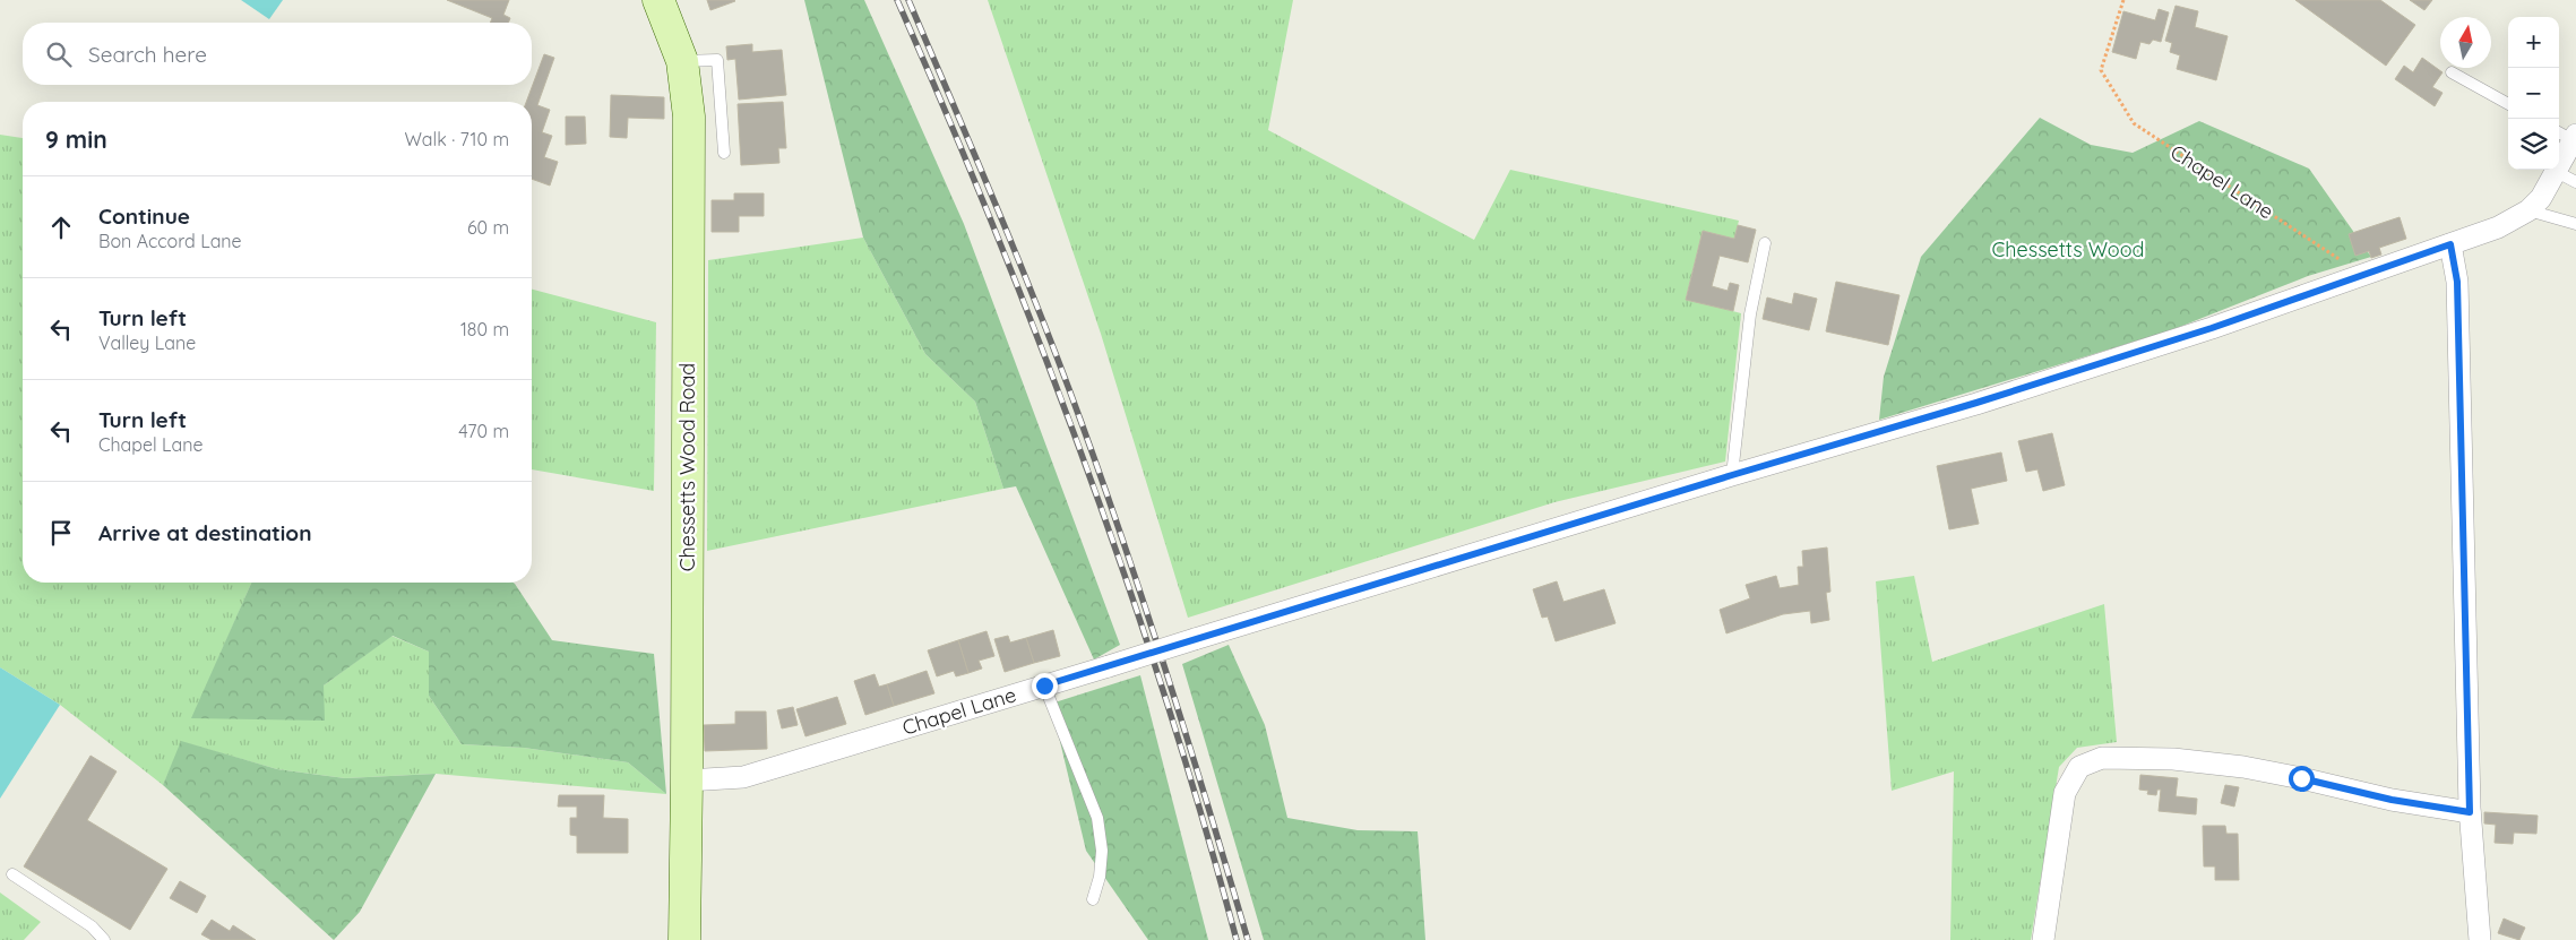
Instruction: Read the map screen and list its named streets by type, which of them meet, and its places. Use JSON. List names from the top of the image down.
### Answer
{
  "streets": {
    "street": ["Chapel Lane", "Chessetts Wood Road"]
  },
  "crossings": [
    ["Chapel Lane", "Chessetts Wood Road"]
  ],
  "parks": ["Chessetts Wood"],
  "north": "top",
  "page": {
    "map_buttons": ["+", "−"],
    "search": "Search here",
    "heading": ["9 min", "Walk · 710 m"],
    "list": [
      ["Continue", "Bon Accord Lane", "60 m"],
      ["Turn left", "Valley Lane", "180 m"],
      ["Turn left", "Chapel Lane", "470 m"],
      "Arrive at destination"
    ]
  }
}
